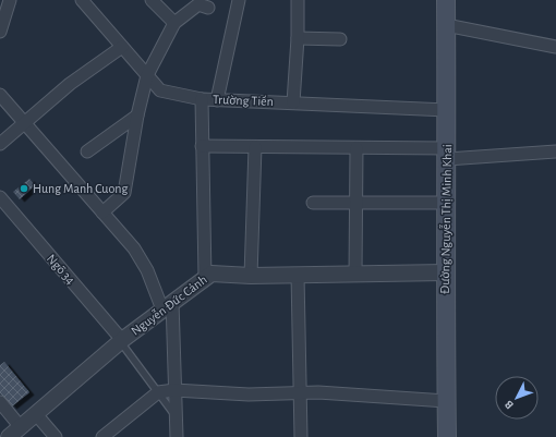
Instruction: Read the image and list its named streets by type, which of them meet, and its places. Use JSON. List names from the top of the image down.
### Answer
{
  "streets": {
    "main road": ["Đường Nguyễn Thị Minh Khai"],
    "street": ["Trường Tiến", "Ngõ 34", "Nguyễn Đức Cảnh"]
  },
  "crossings": [
    ["Trường Tiến", "Đường Nguyễn Thị Minh Khai"],
    ["Đường Nguyễn Thị Minh Khai", "Nguyễn Đức Cảnh"],
    ["Ngõ 34", "Nguyễn Đức Cảnh"]
  ],
  "places": ["Hung Manh Cuong"],
  "north": "bottom left"
}
